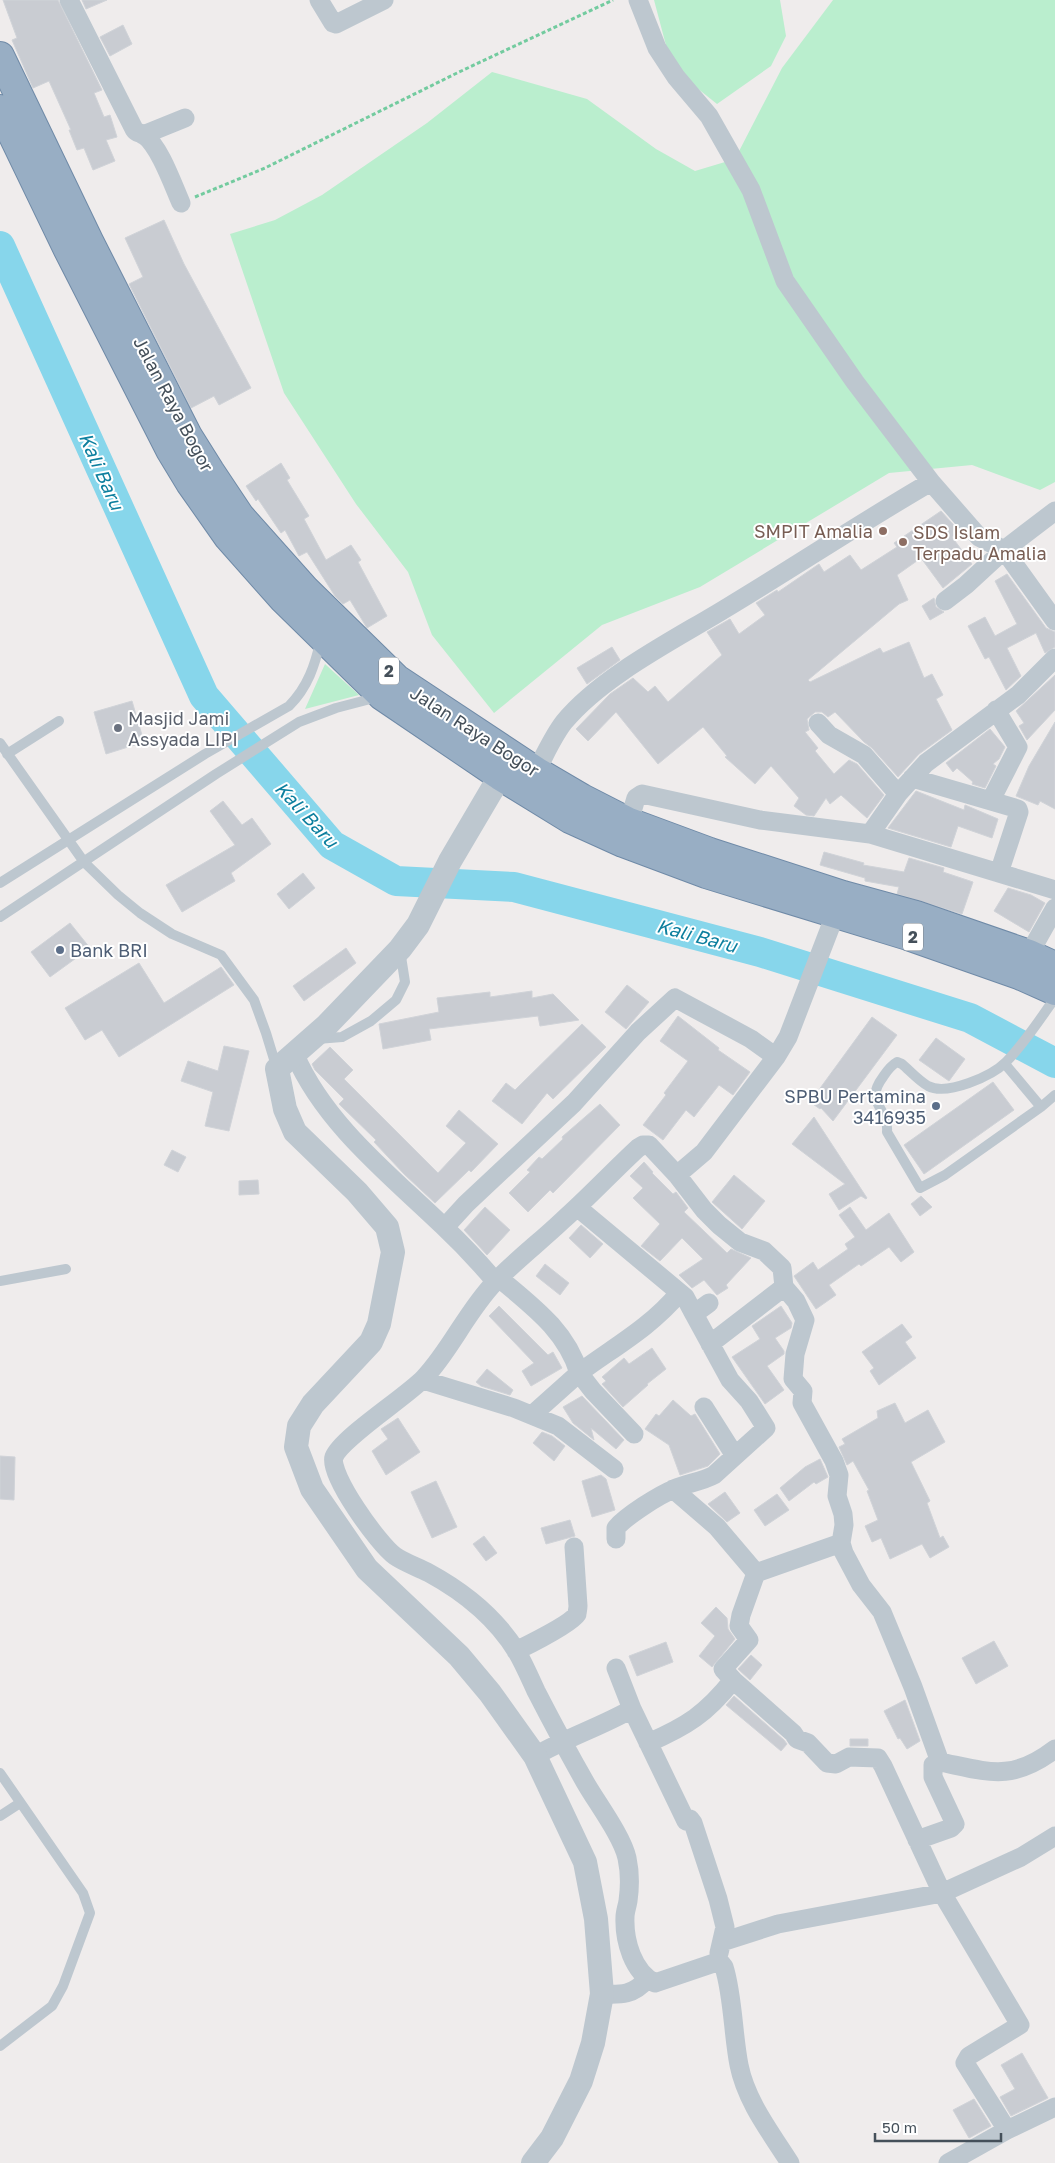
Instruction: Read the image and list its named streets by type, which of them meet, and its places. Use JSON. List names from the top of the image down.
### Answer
{
  "streets": {
    "highway": ["Jalan Raya Bogor", "2"]
  },
  "water": ["Kali Baru"],
  "places": [
    "SMPIT Amalia",
    "SDS Islam Terpadu Amalia",
    "Masjid Jami Assyada LIPI",
    "Bank BRI",
    "SPBU Pertamina 3416935"
  ],
  "scale_bar": "50 m"
}
